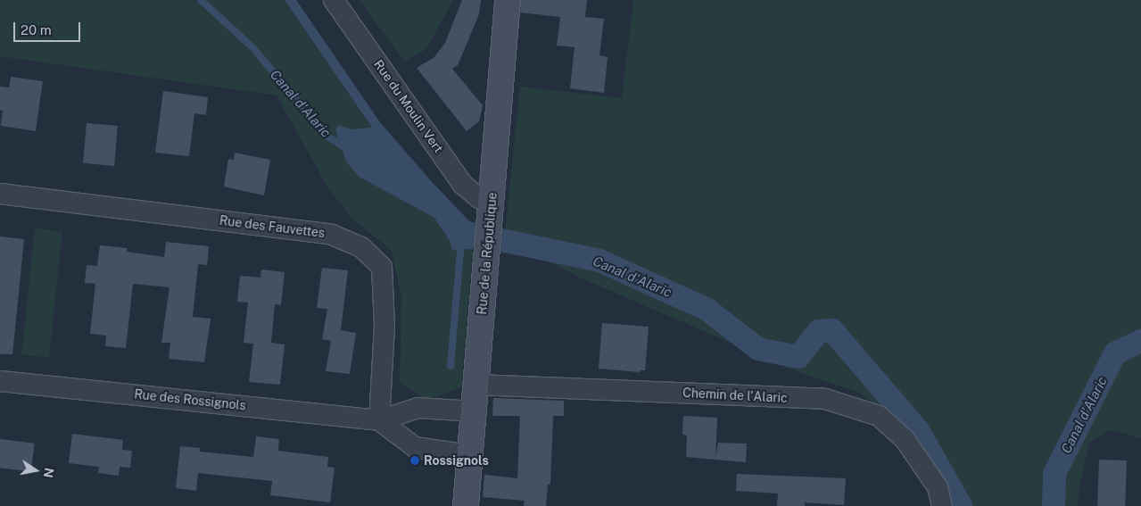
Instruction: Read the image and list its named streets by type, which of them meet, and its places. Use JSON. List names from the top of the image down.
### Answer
{
  "streets": {
    "street": [
      "Rue du Moulin Vert",
      "Rue des Fauvettes",
      "Rue de la République",
      "Chemin de l'Alaric",
      "Rue des Rossignols"
    ]
  },
  "crossings": [
    ["Rue du Moulin Vert", "Rue de la République"],
    ["Rue des Fauvettes", "Rue des Rossignols"],
    ["Rue de la République", "Chemin de l'Alaric"],
    ["Rue de la République", "Rue des Rossignols"]
  ],
  "water": ["Canal d'Alaric"],
  "places": ["Rossignols"],
  "scale_bar": "20 m",
  "north": "right"
}
